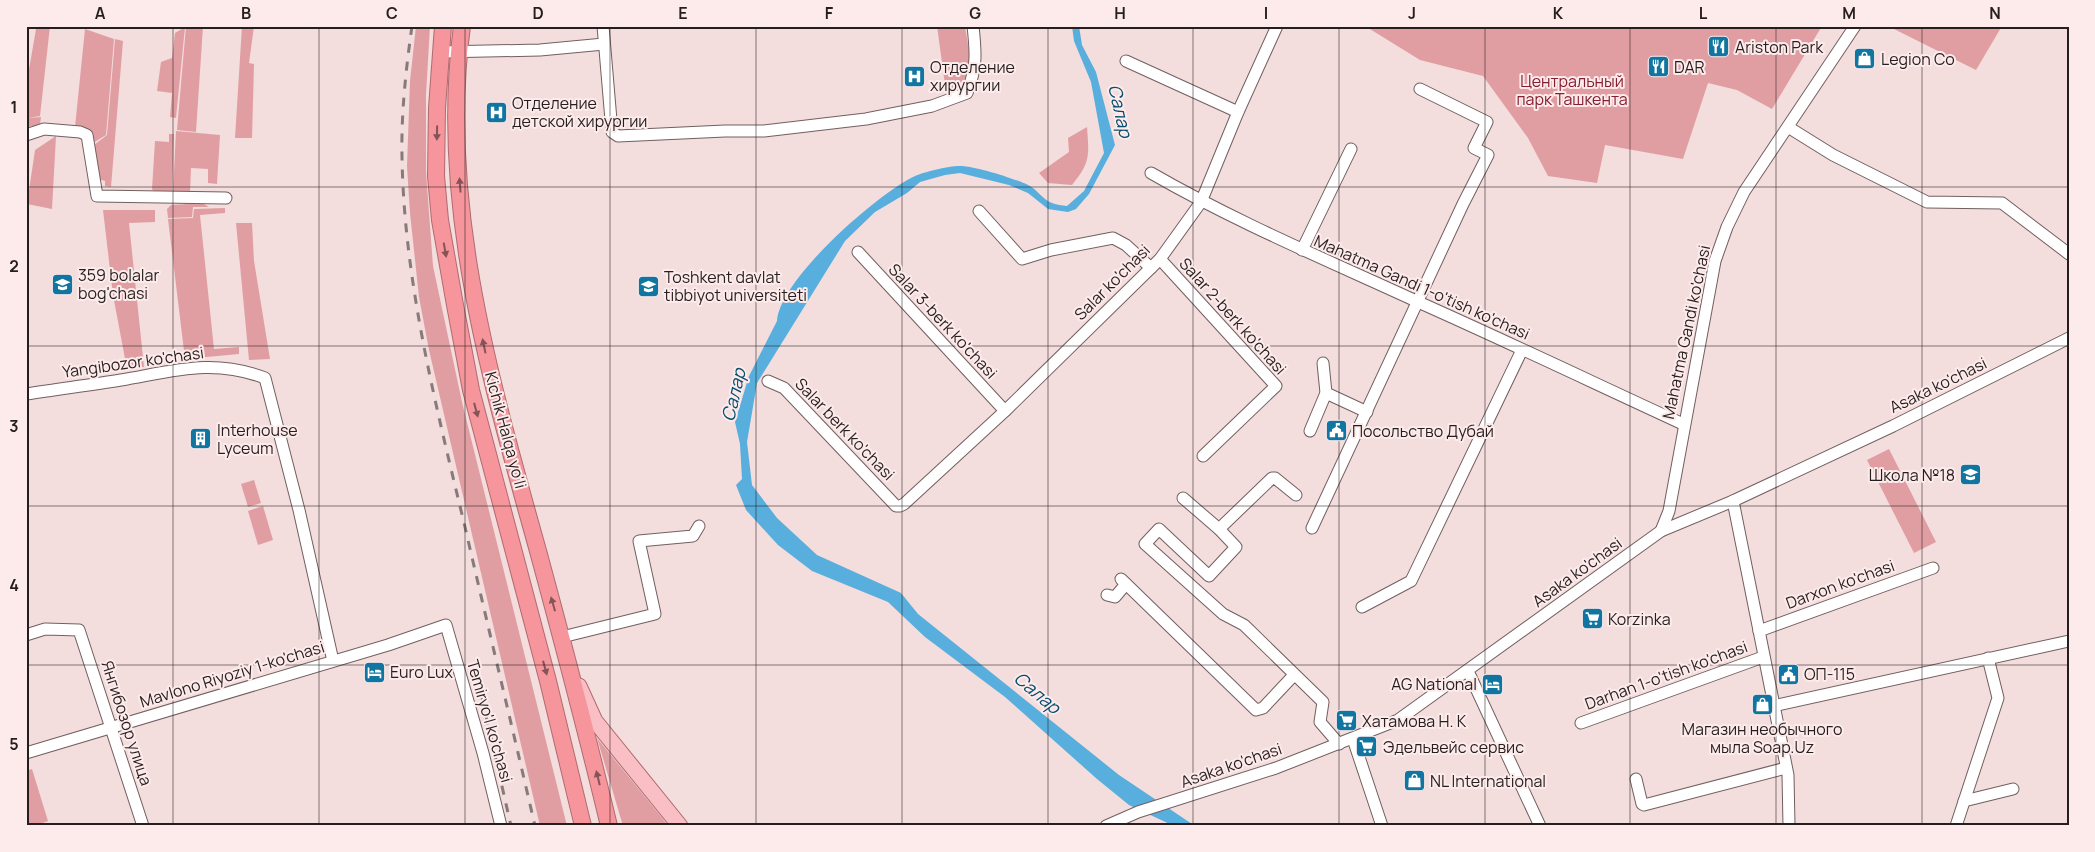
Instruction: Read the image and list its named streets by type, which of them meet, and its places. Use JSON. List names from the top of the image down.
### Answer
{
  "streets": {
    "highway": ["Kichik Halqa yo'li"],
    "street": [
      "Salar ko'chasi",
      "Mahatma Gandi 1-o'tish ko'chasi",
      "Salar 2-berk ko'chasi",
      "Salar 3-berk ko'chasi",
      "Mahatma Gandi ko'chasi",
      "Yangibozor ko'chasi",
      "Asaka ko'chasi",
      "Salar berk ko'chasi",
      "Darxon ko'chasi",
      "Mavlono Riyoziy 1-ko'chasi",
      "Darhan 1-o'tish ko'chasi",
      "Temiryo'l ko'chasi",
      "Янгибозор улица"
    ]
  },
  "crossings": [
    ["Salar ko'chasi", "Mahatma Gandi 1-o'tish ko'chasi"],
    ["Salar ko'chasi", "Salar 2-berk ko'chasi"],
    ["Salar ko'chasi", "Salar 3-berk ko'chasi"],
    ["Salar ko'chasi", "Salar berk ko'chasi"],
    ["Mahatma Gandi 1-o'tish ko'chasi", "Mahatma Gandi ko'chasi"],
    ["Mahatma Gandi ko'chasi", "Asaka ko'chasi"],
    ["Yangibozor ko'chasi", "Mavlono Riyoziy 1-ko'chasi"],
    ["Mavlono Riyoziy 1-ko'chasi", "Temiryo'l ko'chasi"],
    ["Mavlono Riyoziy 1-ko'chasi", "Янгибозор улица"]
  ],
  "water": ["Салар"],
  "parks": ["Центральный парк Ташкента"],
  "places": {
    "restaurant": ["Ariston Park", "DAR"],
    "shop": ["Legion Co", "Магазин необычного мыла Soap.Uz", "NL International"],
    "hospital": ["Отделение хирургии", "Отделение детской хирургии"],
    "school or university": ["359 bolalar bog'chasi", "Toshkent davlat tibbiyot universiteti", "Школа №18"],
    "public building": ["Посольство Дубай", "ОП-115"],
    "building": ["Interhouse Lyceum"],
    "supermarket": ["Korzinka", "Хатамова Н. К", "Эдельвейс сервис"],
    "hotel": ["Euro Lux", "AG National"]
  },
  "grid": {
    "columns": [
      "A",
      "B",
      "C",
      "D",
      "E",
      "F",
      "G",
      "H",
      "I",
      "J",
      "K",
      "L",
      "M",
      "N"
    ],
    "rows": [
      "1",
      "2",
      "3",
      "4",
      "5"
    ]
  }
}
